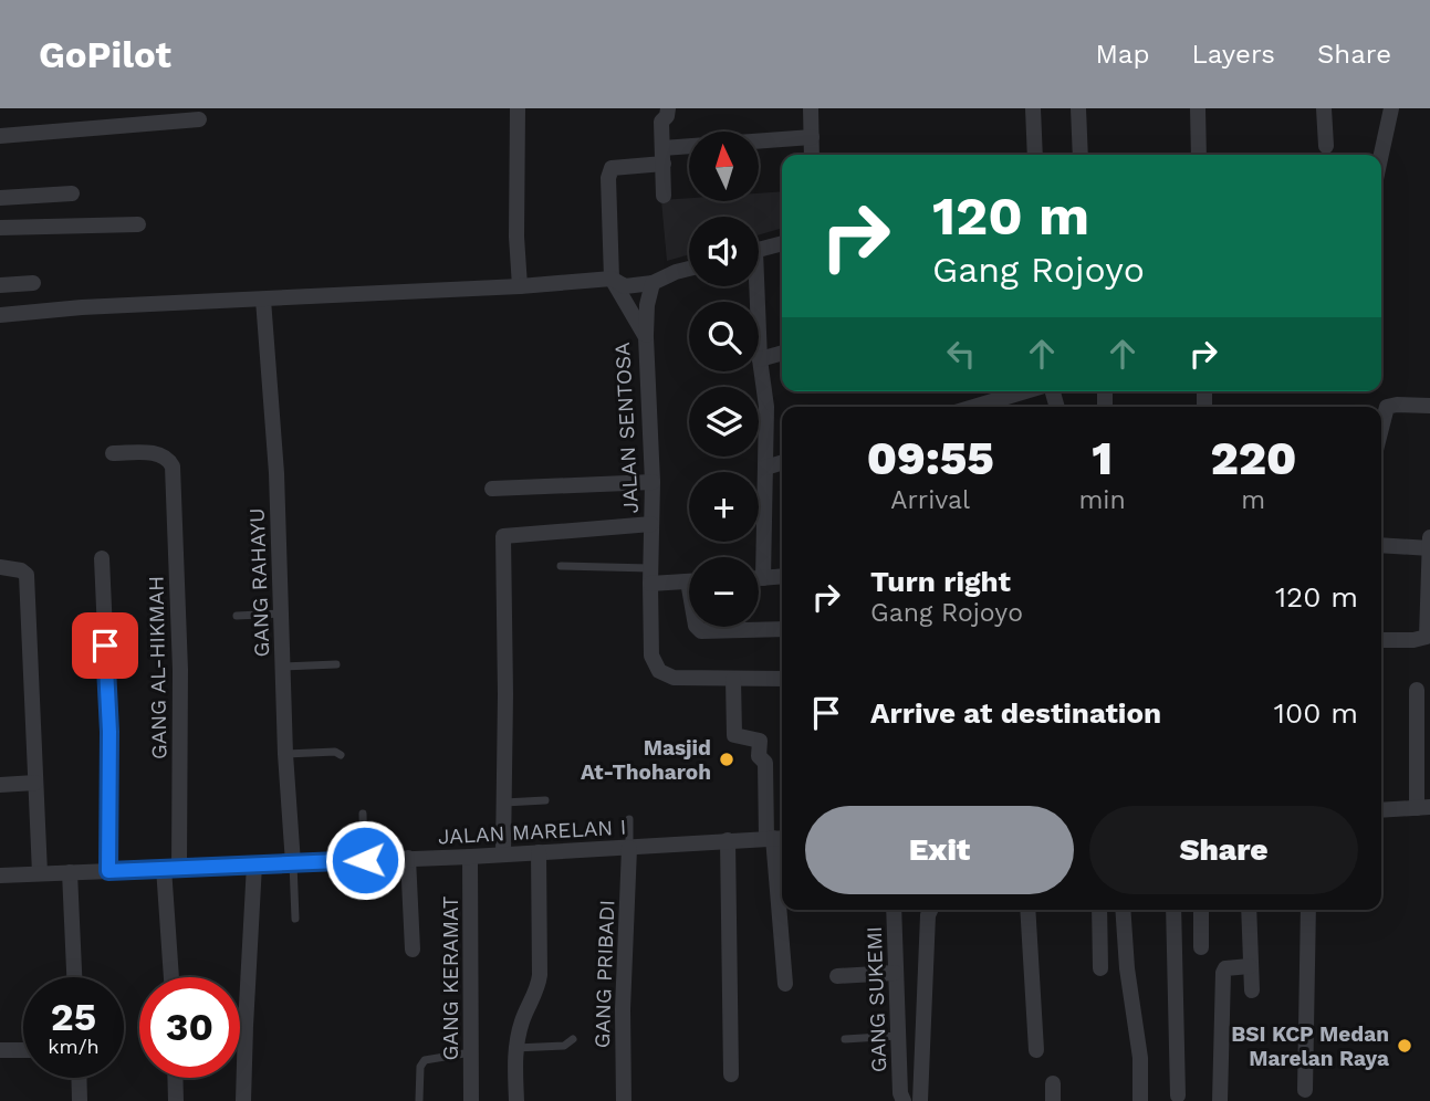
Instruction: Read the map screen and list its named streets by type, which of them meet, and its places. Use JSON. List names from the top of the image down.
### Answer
{
  "streets": {
    "street": [
      "JALAN SENTOSA",
      "GANG RAHAYU",
      "GANG AL-HIKMAH",
      "JALAN MARELAN I",
      "GANG PRIBADI",
      "GANG KERAMAT",
      "GANG SUKEMI"
    ]
  },
  "crossings": [
    ["GANG RAHAYU", "JALAN MARELAN I"],
    ["GANG AL-HIKMAH", "JALAN MARELAN I"],
    ["JALAN MARELAN I", "GANG PRIBADI"],
    ["JALAN MARELAN I", "GANG KERAMAT"]
  ],
  "places": ["Masjid At-Thoharoh", "BSI KCP Medan Marelan Raya"],
  "north": "top",
  "page": {
    "header": "GoPilot",
    "nav": ["Map", "Layers", "Share"],
    "map_buttons": ["+", "−"],
    "turn": ["120 m", "Gang Rojoyo"],
    "eta": [
      "09:55",
      "Arrival",
      "1",
      "min",
      "220",
      "m"
    ],
    "list": [
      {
        "name": "Turn right",
        "note": "Gang Rojoyo",
        "value": "120 m"
      },
      {
        "name": "Arrive at destination",
        "value": "100 m"
      }
    ],
    "buttons": ["Exit", "Share"],
    "speed": "25 km/h",
    "limit": "30"
  }
}
